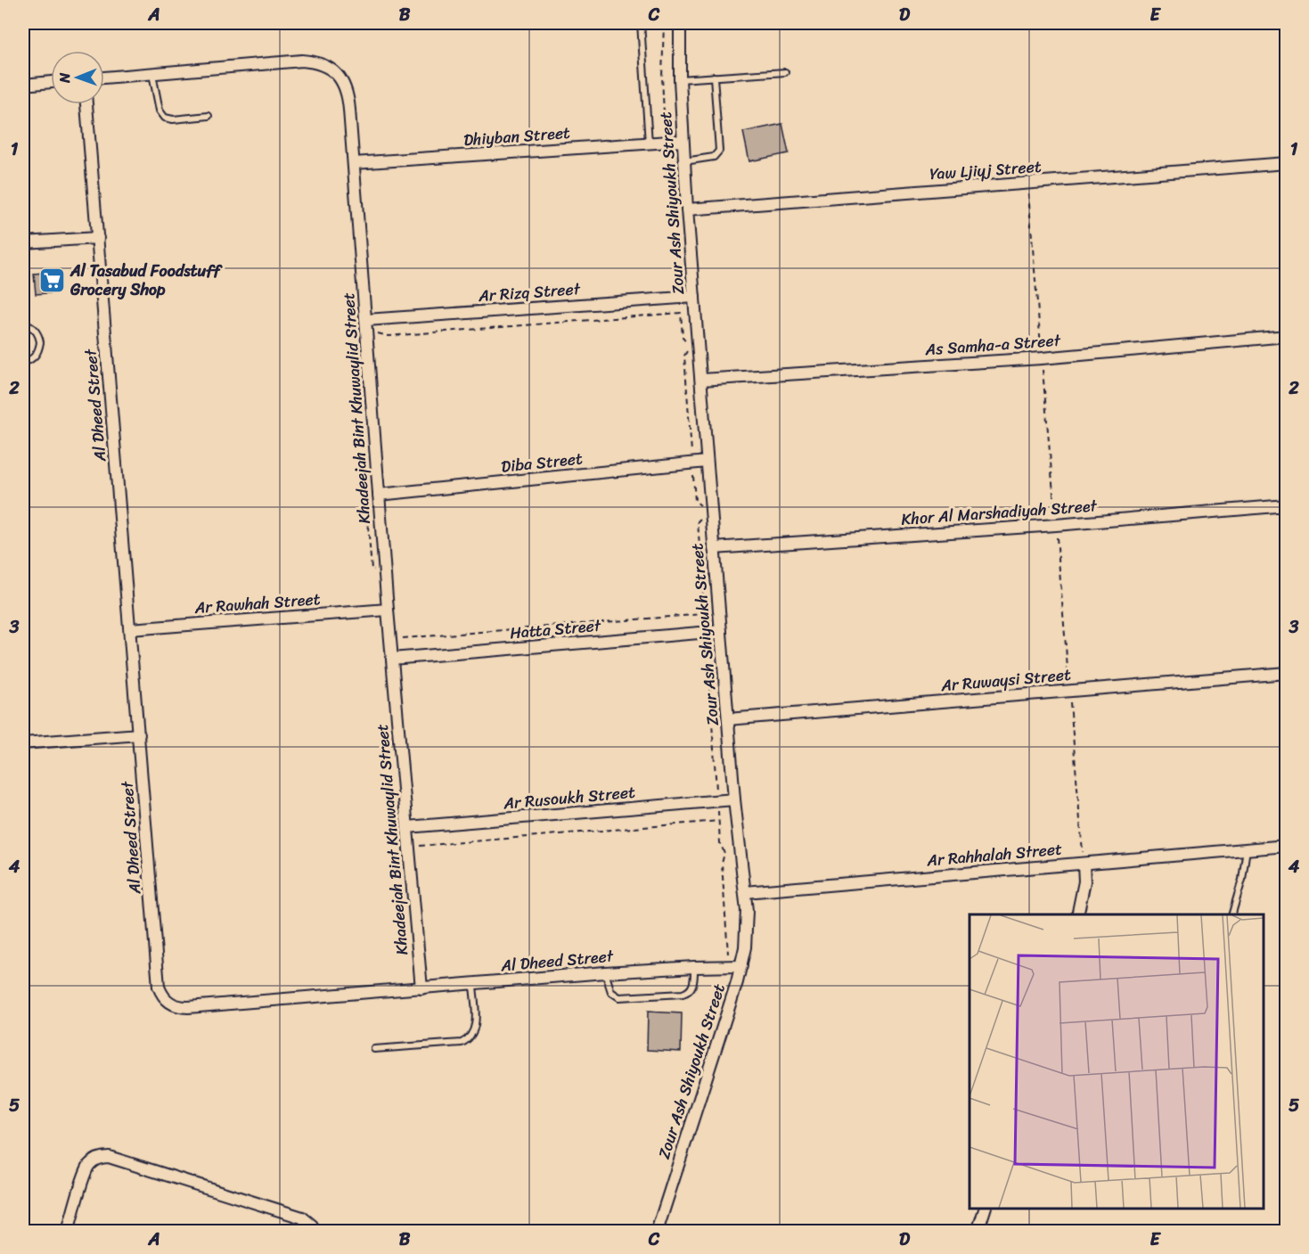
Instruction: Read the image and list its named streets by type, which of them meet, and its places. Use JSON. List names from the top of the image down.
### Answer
{
  "streets": {
    "street": [
      "Dhiyban Street",
      "Yaw Ljiyj Street",
      "Zour Ash Shiyoukh Street",
      "Ar Rizq Street",
      "As Samha-a Street",
      "Al Dheed Street",
      "Khadeejah Bint Khuwaylid Street",
      "Diba Street",
      "Khor Al Marshadiyah Street",
      "Ar Rawhah Street",
      "Hatta Street",
      "Ar Ruwaysi Street",
      "Ar Rusoukh Street",
      "Ar Rahhalah Street"
    ]
  },
  "crossings": [
    ["Dhiyban Street", "Zour Ash Shiyoukh Street"],
    ["Dhiyban Street", "Khadeejah Bint Khuwaylid Street"],
    ["Yaw Ljiyj Street", "Zour Ash Shiyoukh Street"],
    ["Zour Ash Shiyoukh Street", "Ar Rizq Street"],
    ["Zour Ash Shiyoukh Street", "As Samha-a Street"],
    ["Zour Ash Shiyoukh Street", "Al Dheed Street"],
    ["Zour Ash Shiyoukh Street", "Diba Street"],
    ["Zour Ash Shiyoukh Street", "Khor Al Marshadiyah Street"],
    ["Zour Ash Shiyoukh Street", "Hatta Street"],
    ["Zour Ash Shiyoukh Street", "Ar Ruwaysi Street"],
    ["Zour Ash Shiyoukh Street", "Ar Rusoukh Street"],
    ["Zour Ash Shiyoukh Street", "Ar Rahhalah Street"],
    ["Ar Rizq Street", "Khadeejah Bint Khuwaylid Street"],
    ["Al Dheed Street", "Khadeejah Bint Khuwaylid Street"],
    ["Al Dheed Street", "Ar Rawhah Street"],
    ["Khadeejah Bint Khuwaylid Street", "Diba Street"],
    ["Khadeejah Bint Khuwaylid Street", "Ar Rawhah Street"],
    ["Khadeejah Bint Khuwaylid Street", "Hatta Street"],
    ["Khadeejah Bint Khuwaylid Street", "Ar Rusoukh Street"]
  ],
  "places": {
    "supermarket": ["Al Tasabud Foodstuff Grocery Shop"]
  },
  "north": "left",
  "grid": {
    "columns": [
      "A",
      "B",
      "C",
      "D",
      "E"
    ],
    "rows": [
      "1",
      "2",
      "3",
      "4",
      "5"
    ]
  }
}
